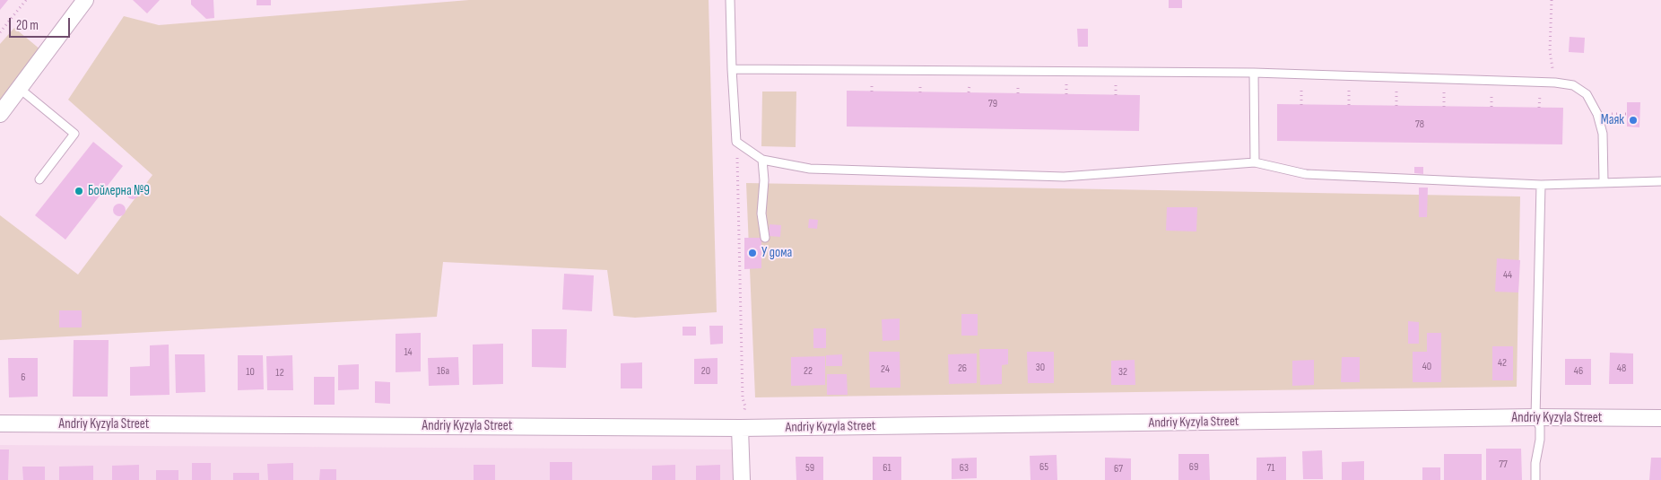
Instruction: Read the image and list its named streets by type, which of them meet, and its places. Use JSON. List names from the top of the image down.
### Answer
{
  "streets": {
    "street": ["Andriy Kyzyla Street"]
  },
  "places": ["Маяк", "Бойлерна №9", "У дома"],
  "house_numbers": [
    "79",
    "78",
    "44",
    "14",
    "42",
    "40",
    "30",
    "26",
    "48",
    "24",
    "16а",
    "20",
    "22",
    "46",
    "10",
    "32",
    "12",
    "6",
    "77",
    "65",
    "69",
    "59",
    "61",
    "63",
    "71",
    "67"
  ],
  "scale_bar": "20 m"
}
